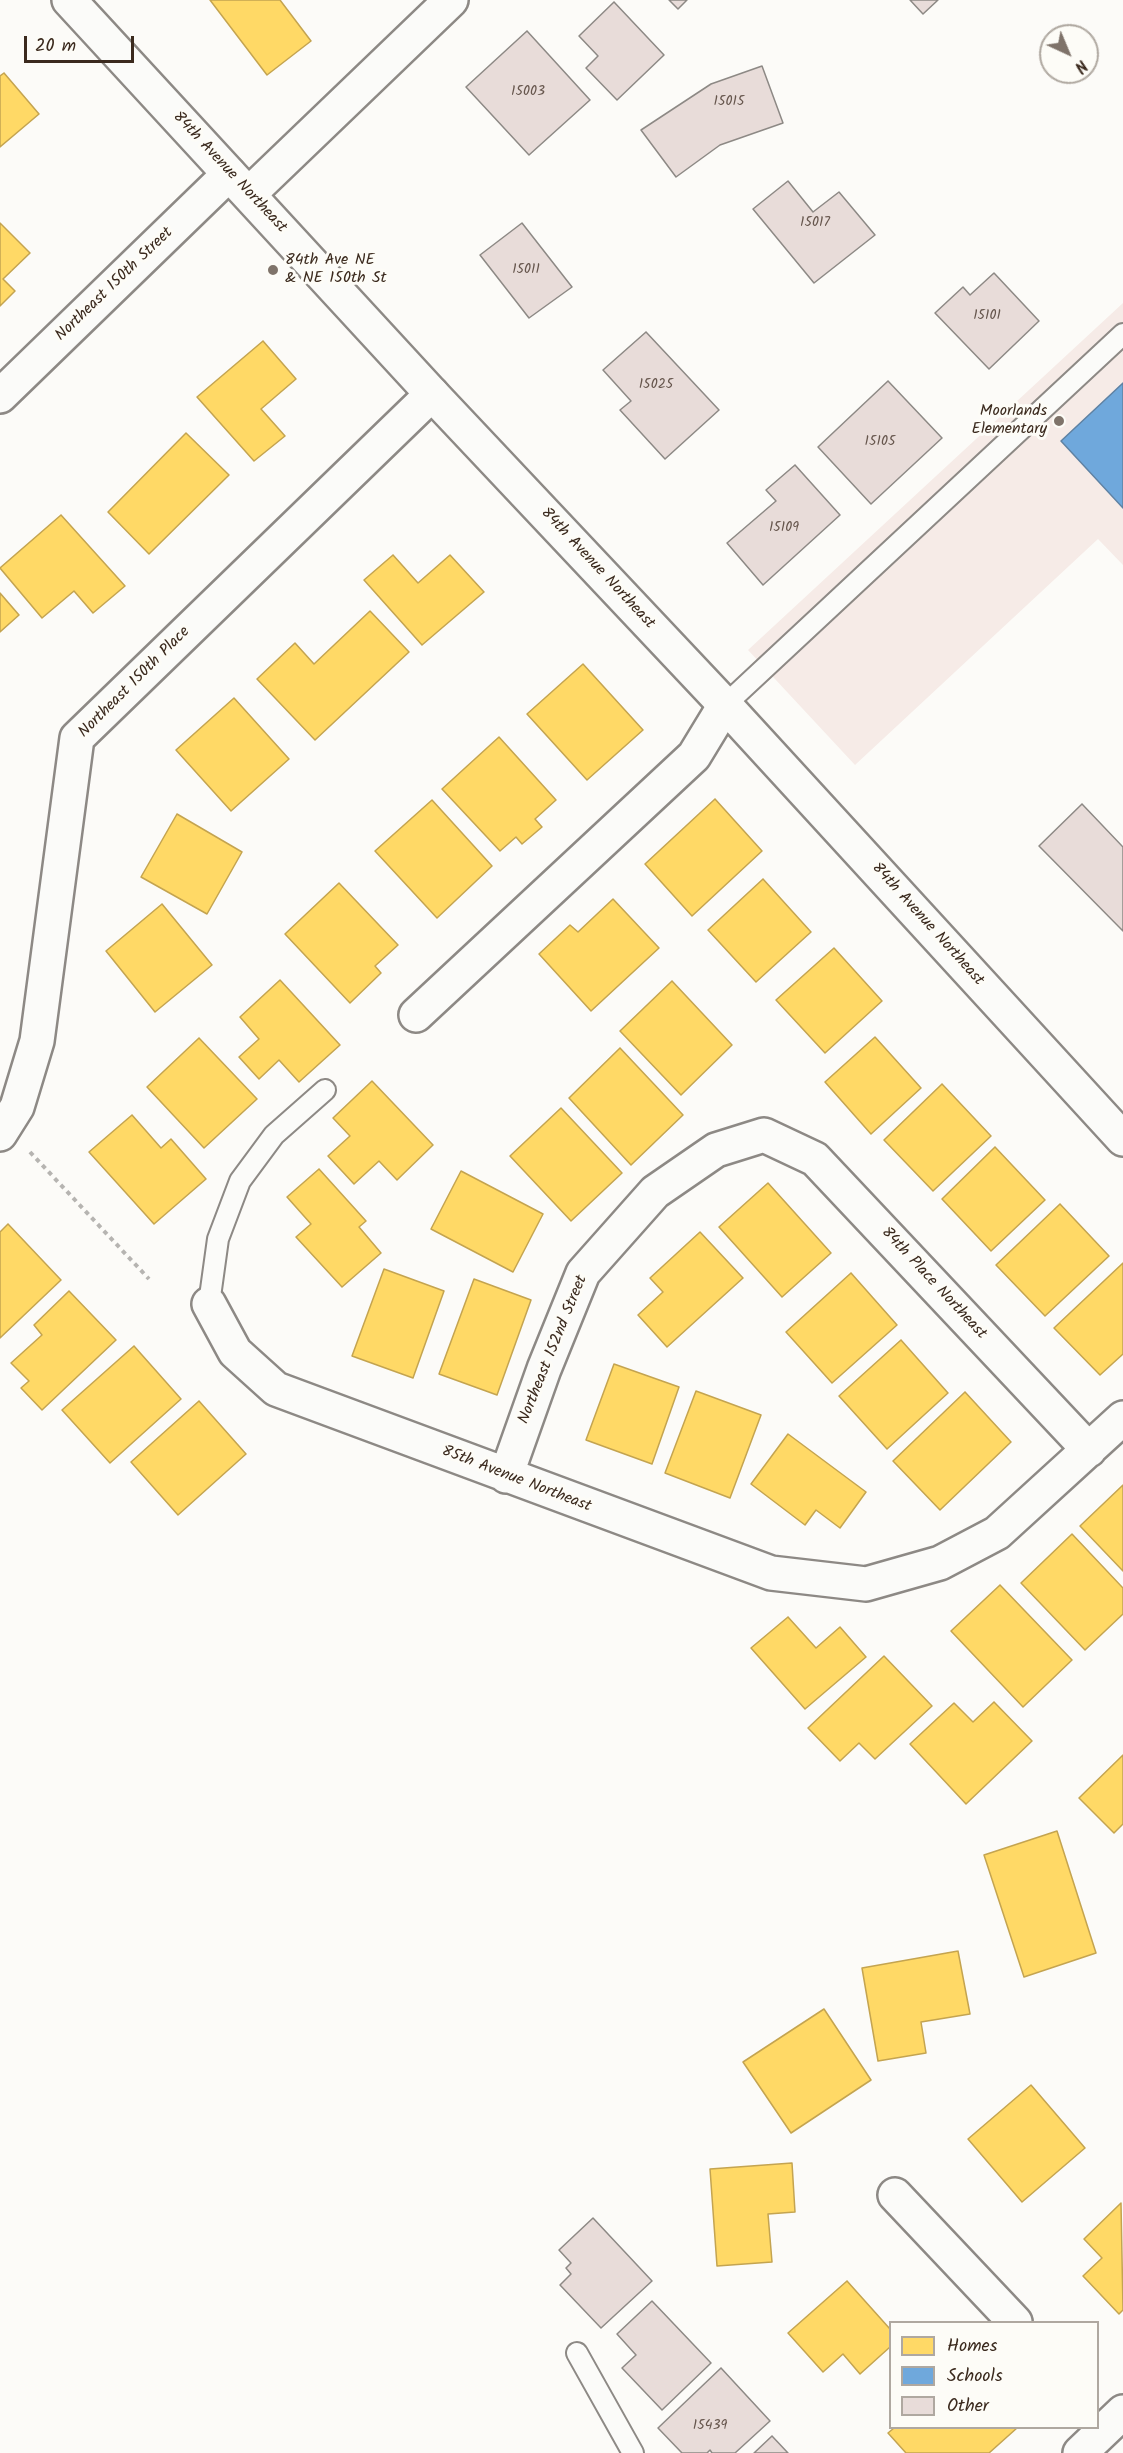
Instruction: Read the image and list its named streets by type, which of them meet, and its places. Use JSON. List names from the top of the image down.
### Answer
{
  "streets": {
    "street": [
      "84th Avenue Northeast",
      "Northeast 150th Street",
      "Northeast 150th Place",
      "84th Place Northeast",
      "Northeast 152nd Street",
      "85th Avenue Northeast"
    ]
  },
  "crossings": [
    ["84th Avenue Northeast", "Northeast 150th Street"],
    ["84th Avenue Northeast", "Northeast 150th Place"],
    ["84th Place Northeast", "Northeast 152nd Street"],
    ["84th Place Northeast", "85th Avenue Northeast"],
    ["Northeast 152nd Street", "85th Avenue Northeast"]
  ],
  "places": ["84th Ave NE & NE 150th St", "Moorlands Elementary"],
  "house_numbers": [
    "15003",
    "15015",
    "15017",
    "15011",
    "15101",
    "15025",
    "15105",
    "15109",
    "15439"
  ],
  "legend": ["Homes", "Schools", "Other"],
  "scale_bar": "20 m",
  "north": "bottom right"
}
